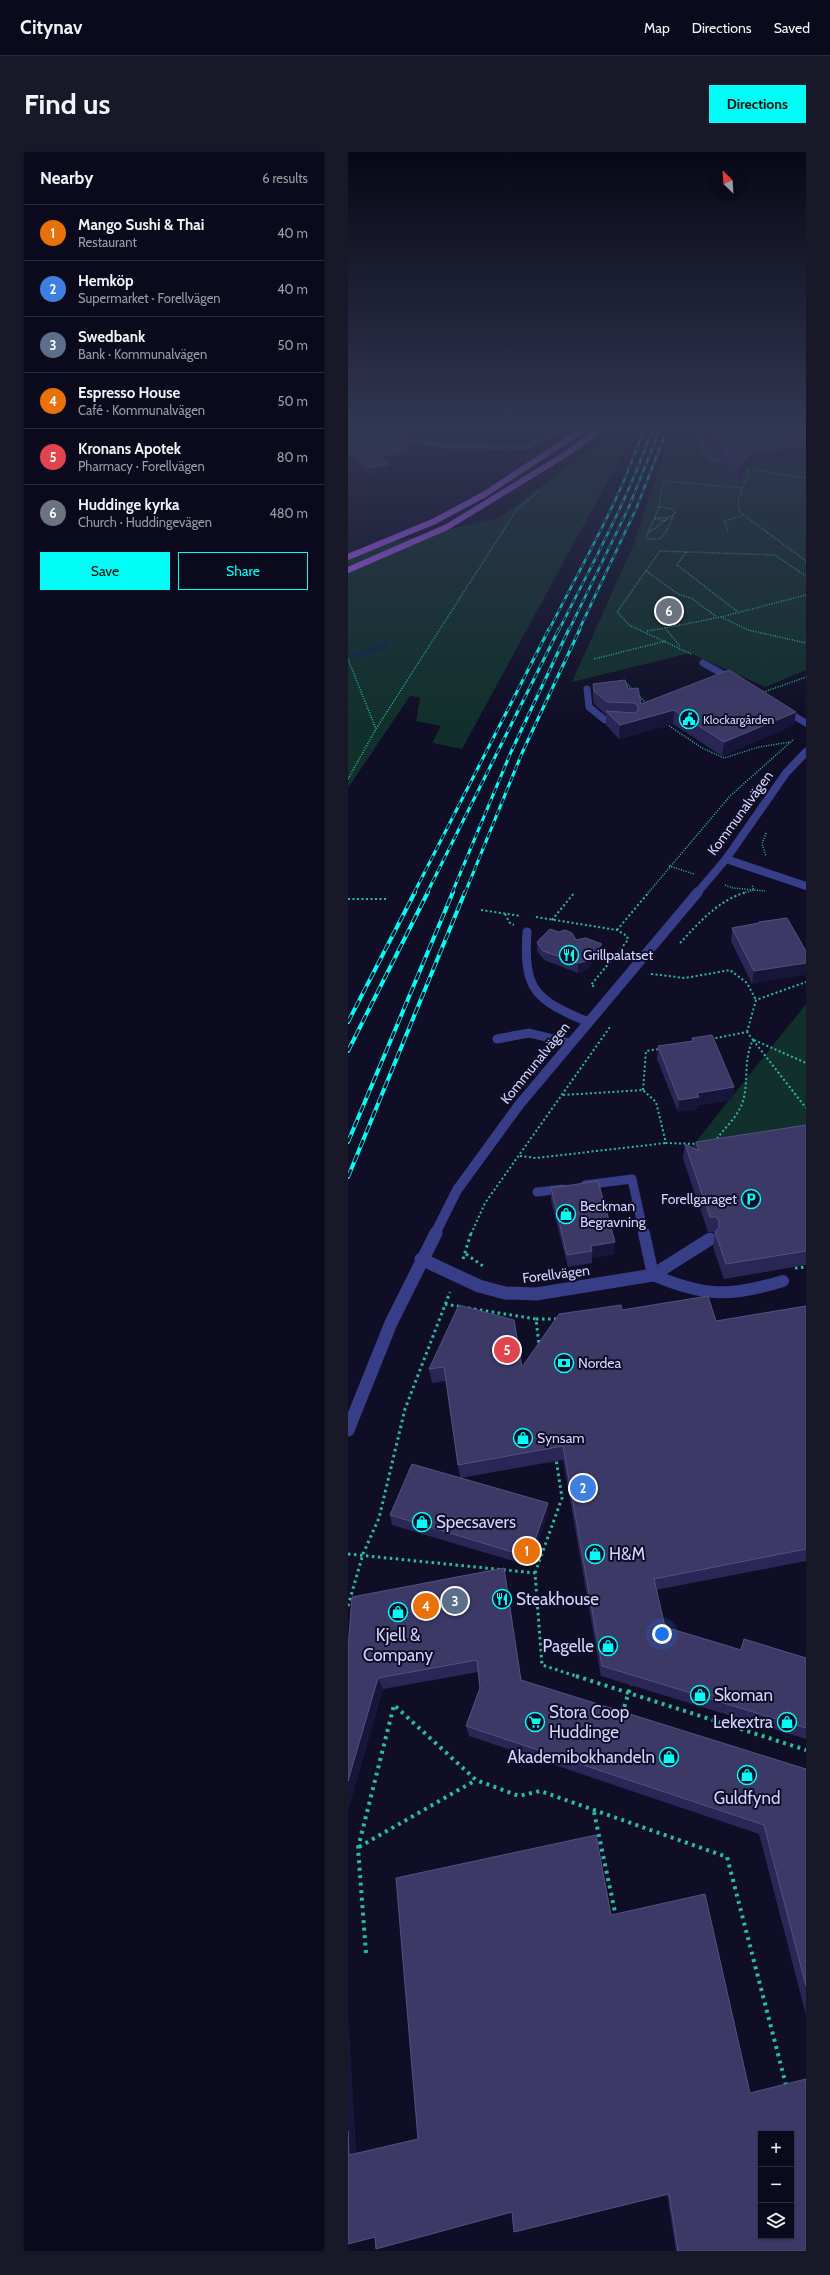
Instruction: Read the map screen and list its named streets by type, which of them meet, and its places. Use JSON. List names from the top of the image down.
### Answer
{
  "streets": {
    "street": ["Kommunalvägen", "Forellvägen"]
  },
  "crossings": [
    ["Kommunalvägen", "Forellvägen"]
  ],
  "places": {
    "public building": ["Klockargården"],
    "restaurant": ["Grillpalatset", "Steakhouse"],
    "parking": ["Forellgaraget"],
    "shop": [
      "Beckman Begravning",
      "Synsam",
      "Specsavers",
      "H&M",
      "Kjell & Company",
      "Pagelle",
      "Skoman",
      "Lekextra",
      "Akademibokhandeln",
      "Guldfynd"
    ],
    "bank": ["Nordea"],
    "supermarket": ["Stora Coop Huddinge"]
  },
  "north": "top left",
  "page": {
    "header": "Citynav",
    "nav": ["Map", "Directions", "Saved"],
    "buttons": [
      "Directions",
      ["Save", "Share"]
    ],
    "title": "Find us",
    "heading": ["Nearby", "6 results"],
    "list": [
      {
        "mark": "1",
        "name": "Mango Sushi & Thai",
        "note": "Restaurant",
        "value": "40 m"
      },
      {
        "mark": "2",
        "name": "Hemköp",
        "note": "Supermarket · Forellvägen",
        "value": "40 m"
      },
      {
        "mark": "3",
        "name": "Swedbank",
        "note": "Bank · Kommunalvägen",
        "value": "50 m"
      },
      {
        "mark": "4",
        "name": "Espresso House",
        "note": "Café · Kommunalvägen",
        "value": "50 m"
      },
      {
        "mark": "5",
        "name": "Kronans Apotek",
        "note": "Pharmacy · Forellvägen",
        "value": "80 m"
      },
      {
        "mark": "6",
        "name": "Huddinge kyrka",
        "note": "Church · Huddingevägen",
        "value": "480 m"
      }
    ],
    "pins": [
      "6",
      "5",
      "2",
      "1",
      "3",
      "4"
    ],
    "map_buttons": ["+", "−"]
  }
}
